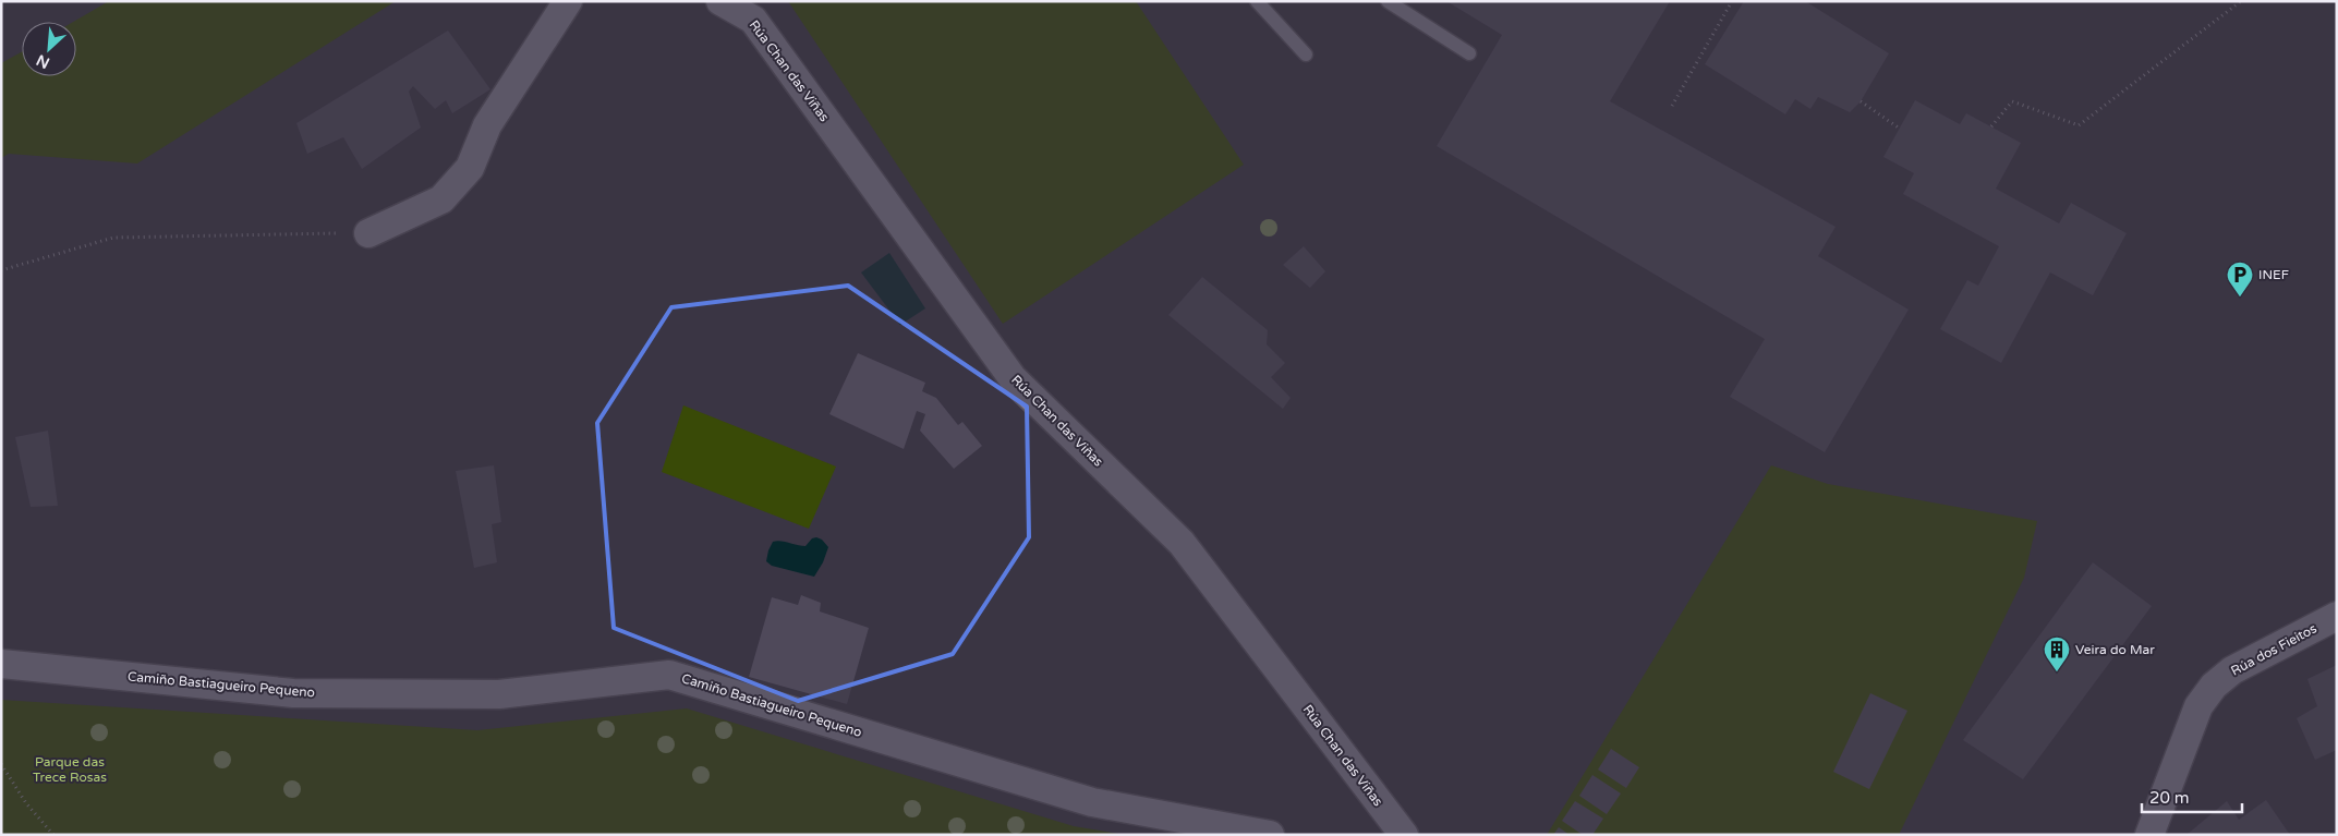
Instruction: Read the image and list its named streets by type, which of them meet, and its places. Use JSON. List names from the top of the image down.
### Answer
{
  "streets": {
    "street": ["Rúa Chan das Viñas", "Rúa dos Fieitos", "Camiño Bastiagueiro Pequeno"]
  },
  "parks": ["Parque das Trece Rosas"],
  "places": {
    "parking": ["INEF"],
    "building": ["Veira do Mar"]
  },
  "scale_bar": "20 m",
  "north": "bottom left"
}
